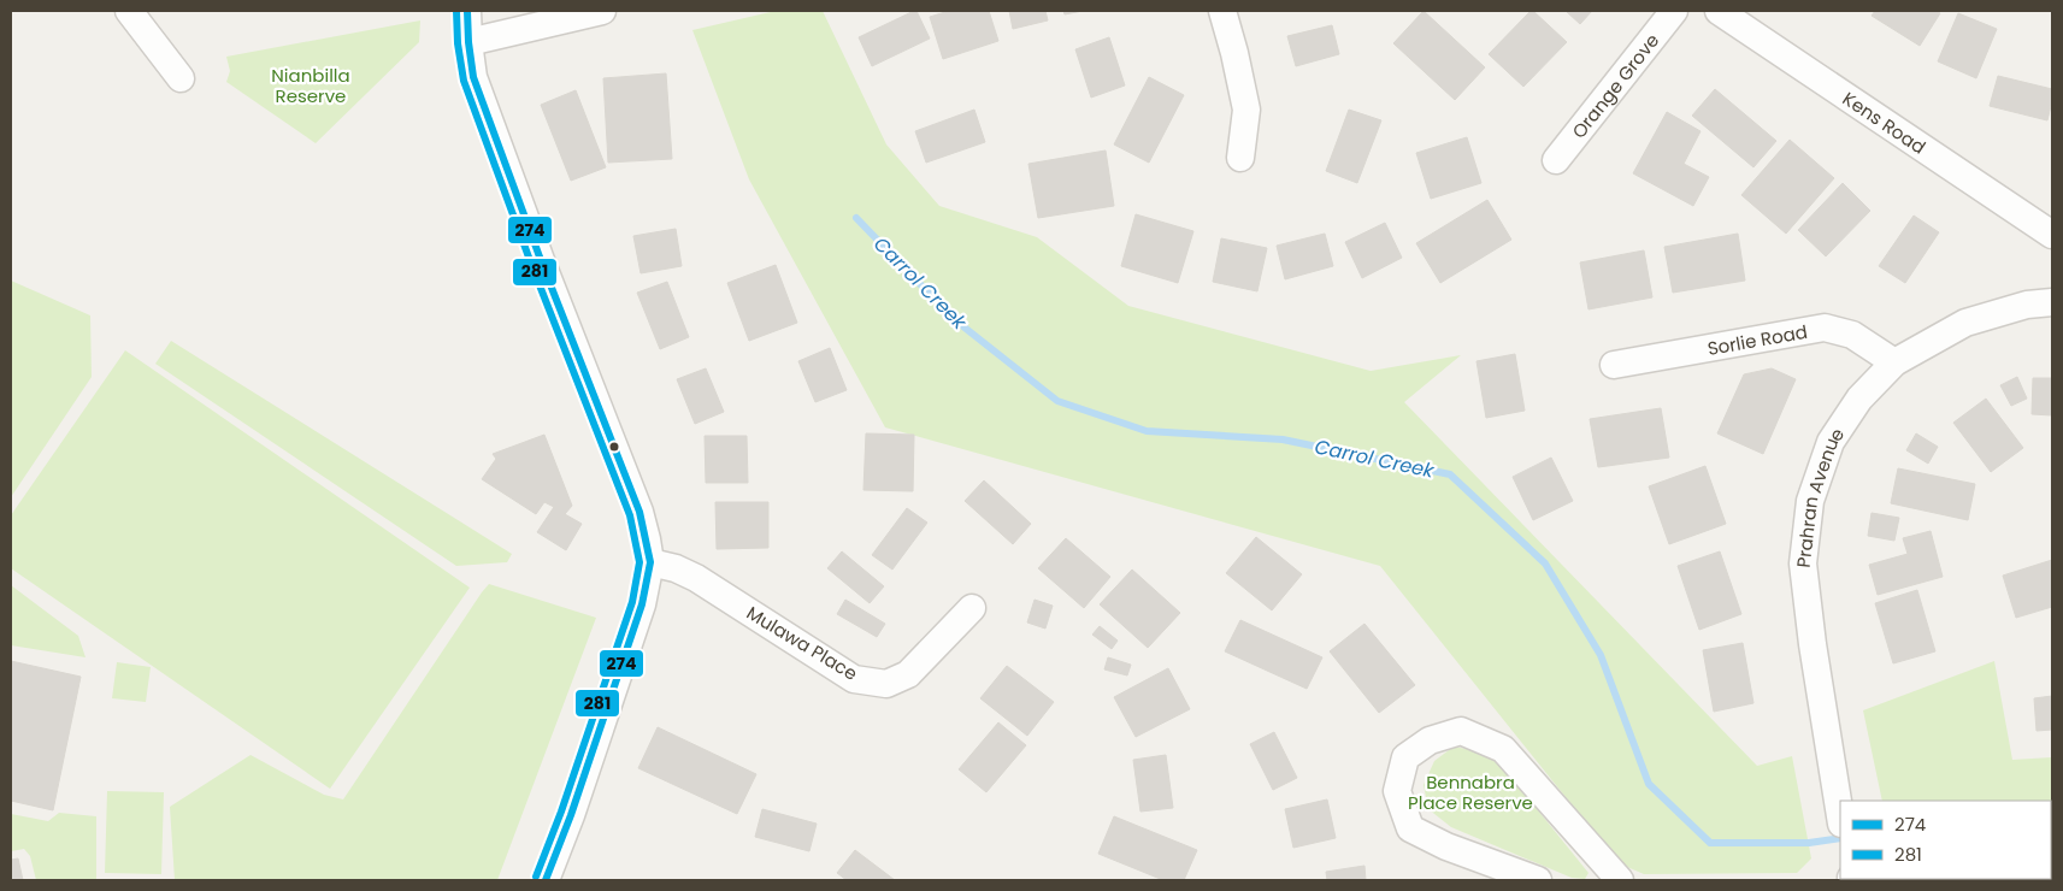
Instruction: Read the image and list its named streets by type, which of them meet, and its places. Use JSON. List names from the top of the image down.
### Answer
{
  "streets": {
    "street": [
      "Orange Grove",
      "Kens Road",
      "Sorlie Road",
      "Prahran Avenue",
      "Mulawa Place"
    ]
  },
  "crossings": [
    ["Sorlie Road", "Prahran Avenue"]
  ],
  "water": ["Carrol Creek"],
  "parks": ["Nianbilla Reserve", "Bennabra Place Reserve"],
  "lines": ["transit line 274", "transit line 281"],
  "legend": ["274", "281"]
}
